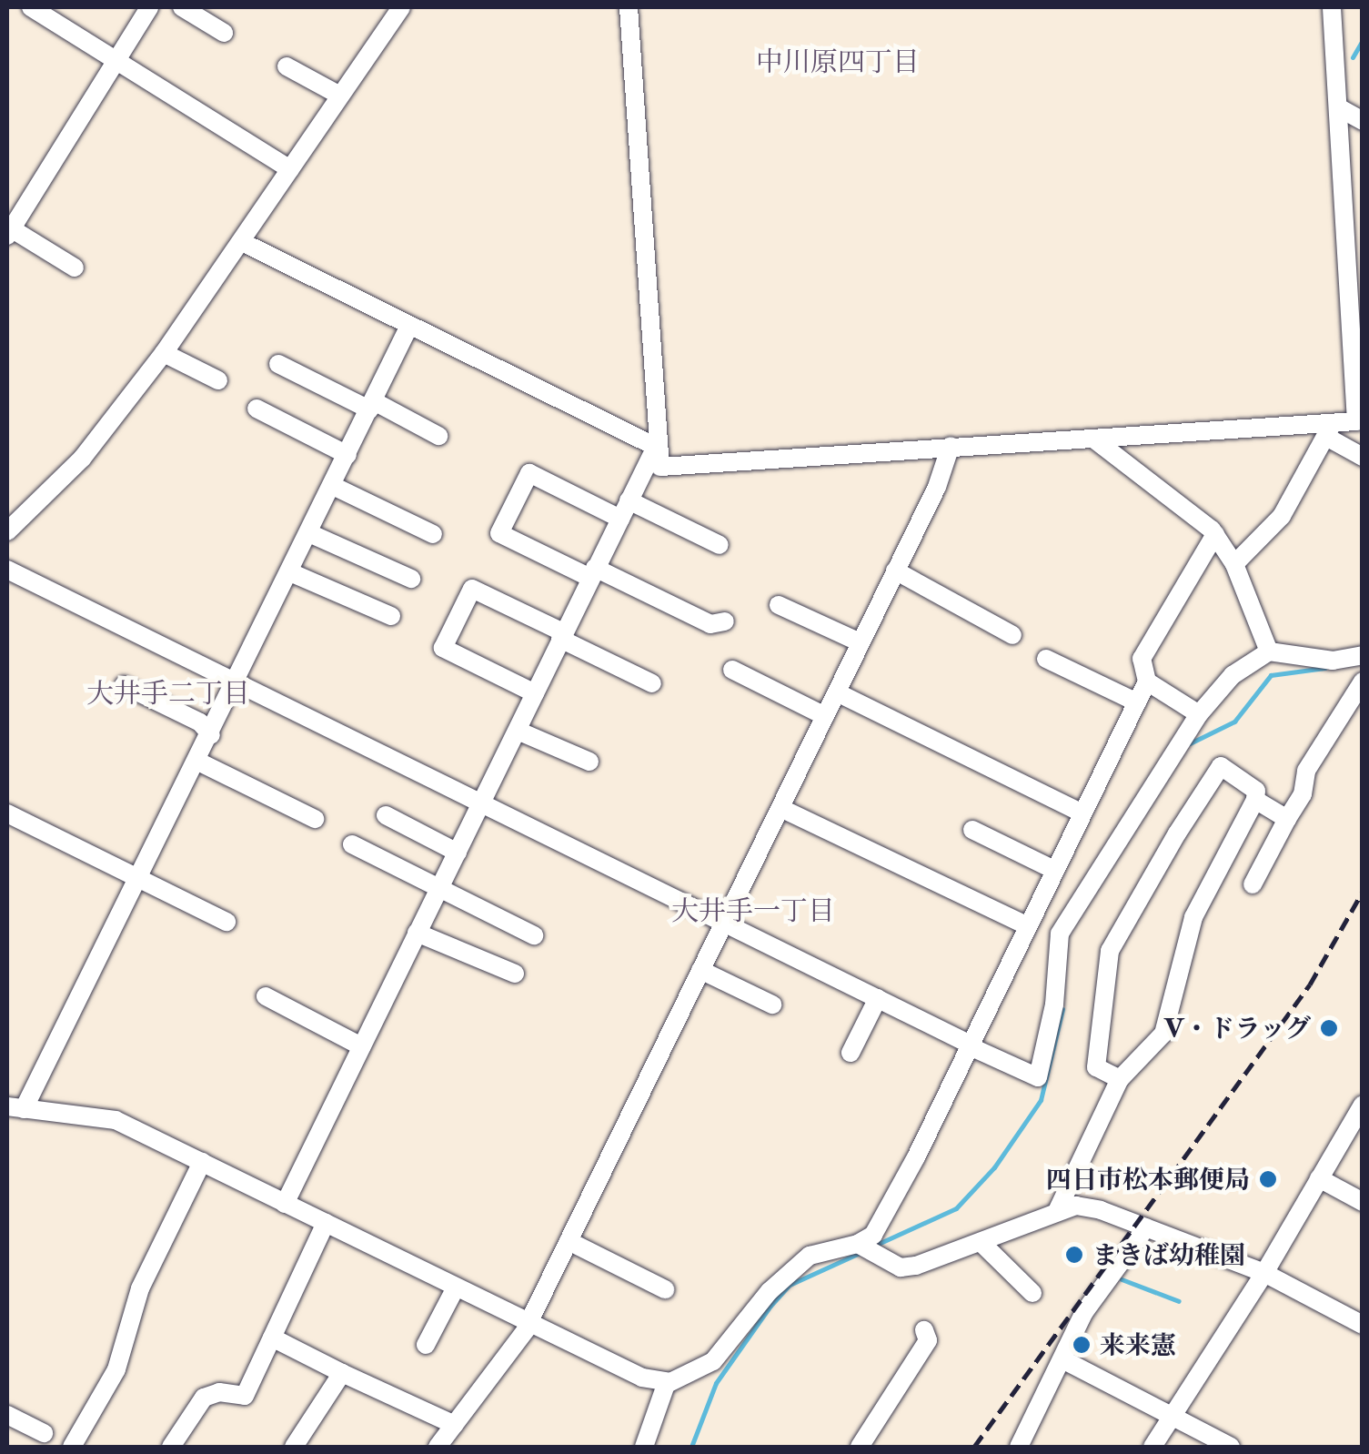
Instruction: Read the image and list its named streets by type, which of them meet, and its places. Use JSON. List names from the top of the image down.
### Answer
{
  "districts": ["中川原四丁目", "大井手二丁目", "大井手一丁目"],
  "places": [
    "V・ドラッグ",
    "四日市松本郵便局",
    "まきば幼稚園",
    "来来憲"
  ]
}
